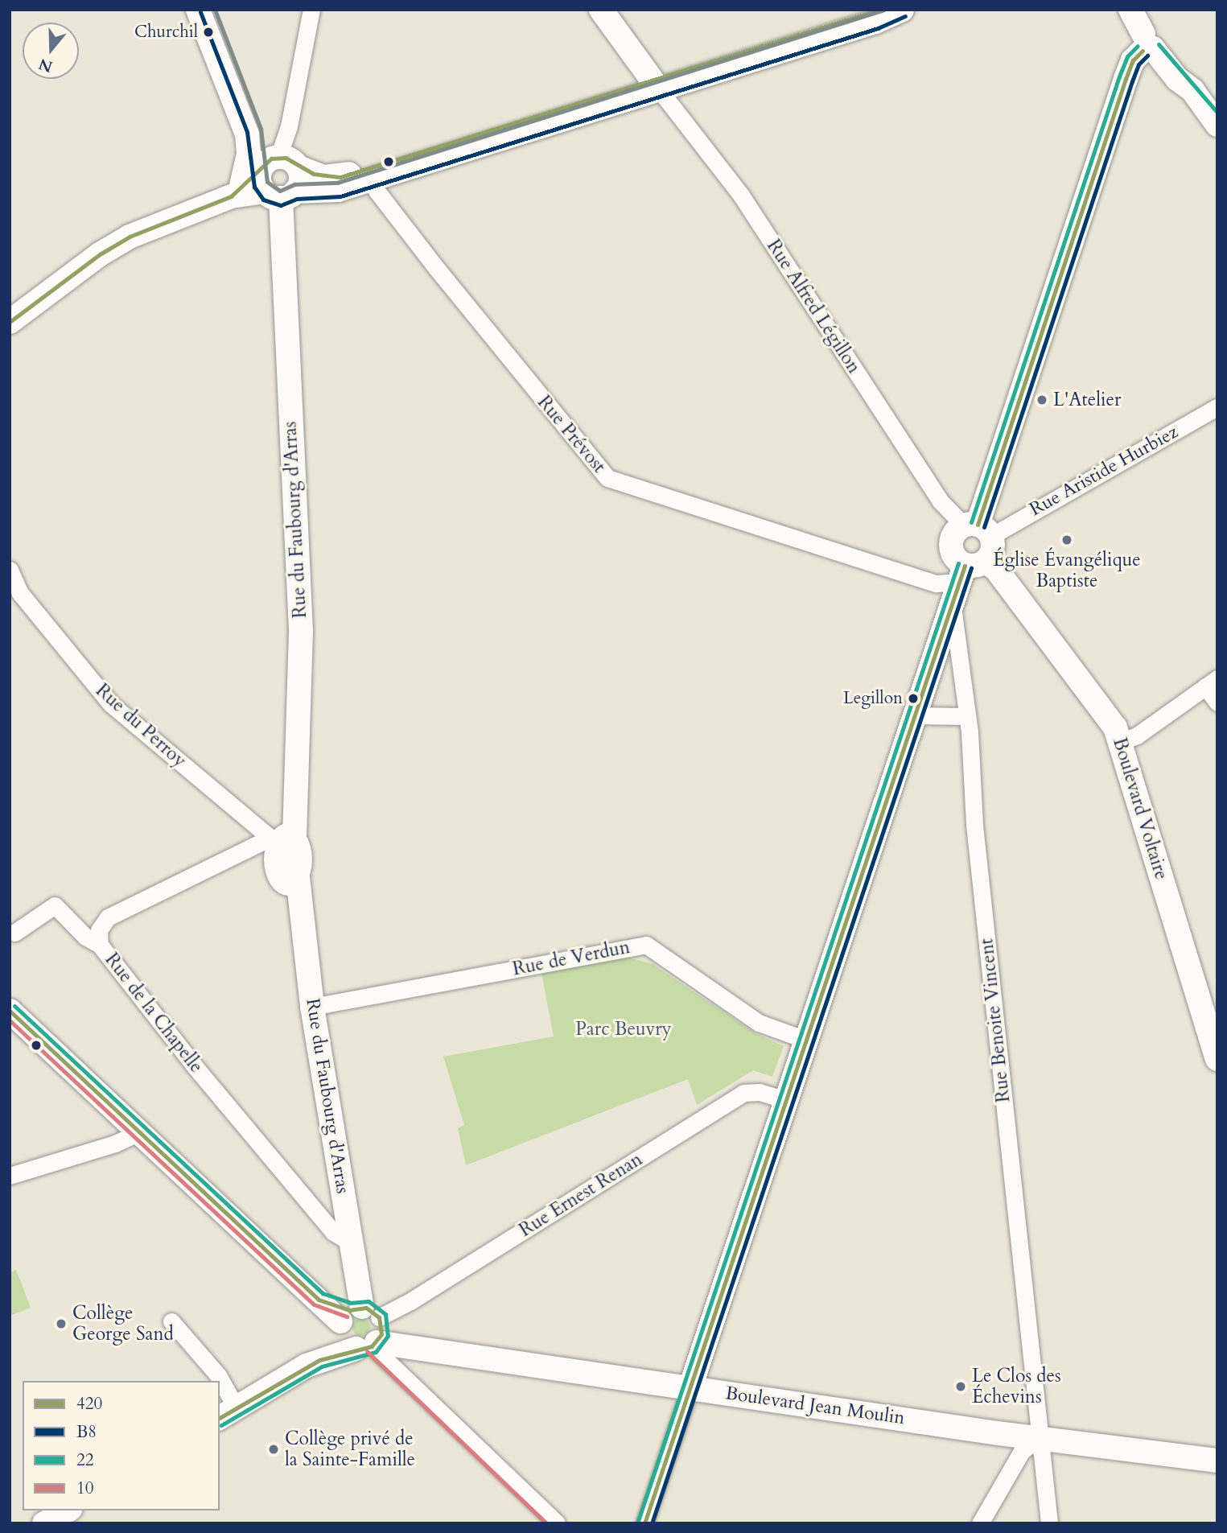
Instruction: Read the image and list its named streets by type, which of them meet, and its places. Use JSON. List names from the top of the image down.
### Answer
{
  "streets": {
    "main road": ["Rue du Faubourg d'Arras", "Boulevard Voltaire", "Boulevard Jean Moulin"],
    "street": [
      "Rue Alfred Légillon",
      "Rue Prévost",
      "Rue Aristide Hurbiez",
      "Rue du Perroy",
      "Rue de Verdun",
      "Rue de la Chapelle",
      "Rue Benoite Vincent",
      "Rue Ernest Renan"
    ]
  },
  "crossings": [
    ["Rue Alfred Légillon", "Rue Aristide Hurbiez"],
    ["Rue Alfred Légillon", "Boulevard Voltaire"],
    ["Rue Prévost", "Boulevard Voltaire"],
    ["Rue Prévost", "Rue Benoite Vincent"],
    ["Rue Aristide Hurbiez", "Boulevard Voltaire"],
    ["Rue du Faubourg d'Arras", "Rue du Perroy"],
    ["Rue du Faubourg d'Arras", "Rue de Verdun"],
    ["Rue du Faubourg d'Arras", "Rue de la Chapelle"],
    ["Rue du Faubourg d'Arras", "Rue Ernest Renan"],
    ["Rue du Faubourg d'Arras", "Boulevard Jean Moulin"],
    ["Rue du Perroy", "Rue de la Chapelle"],
    ["Boulevard Voltaire", "Rue Benoite Vincent"],
    ["Rue Benoite Vincent", "Boulevard Jean Moulin"],
    ["Rue Ernest Renan", "Boulevard Jean Moulin"]
  ],
  "parks": ["Parc Beuvry"],
  "places": [
    "Churchil",
    "L'Atelier",
    "Église Évangélique Baptiste",
    "Legillon",
    "Collège George Sand",
    "Le Clos des Échevins",
    "Collège privé de la Sainte-Famille"
  ],
  "lines": [
    "transit line 420",
    "transit line B8",
    "transit line 22",
    "transit line 10"
  ],
  "legend": [
    "420",
    "B8",
    "22",
    "10"
  ],
  "north": "bottom"
}
